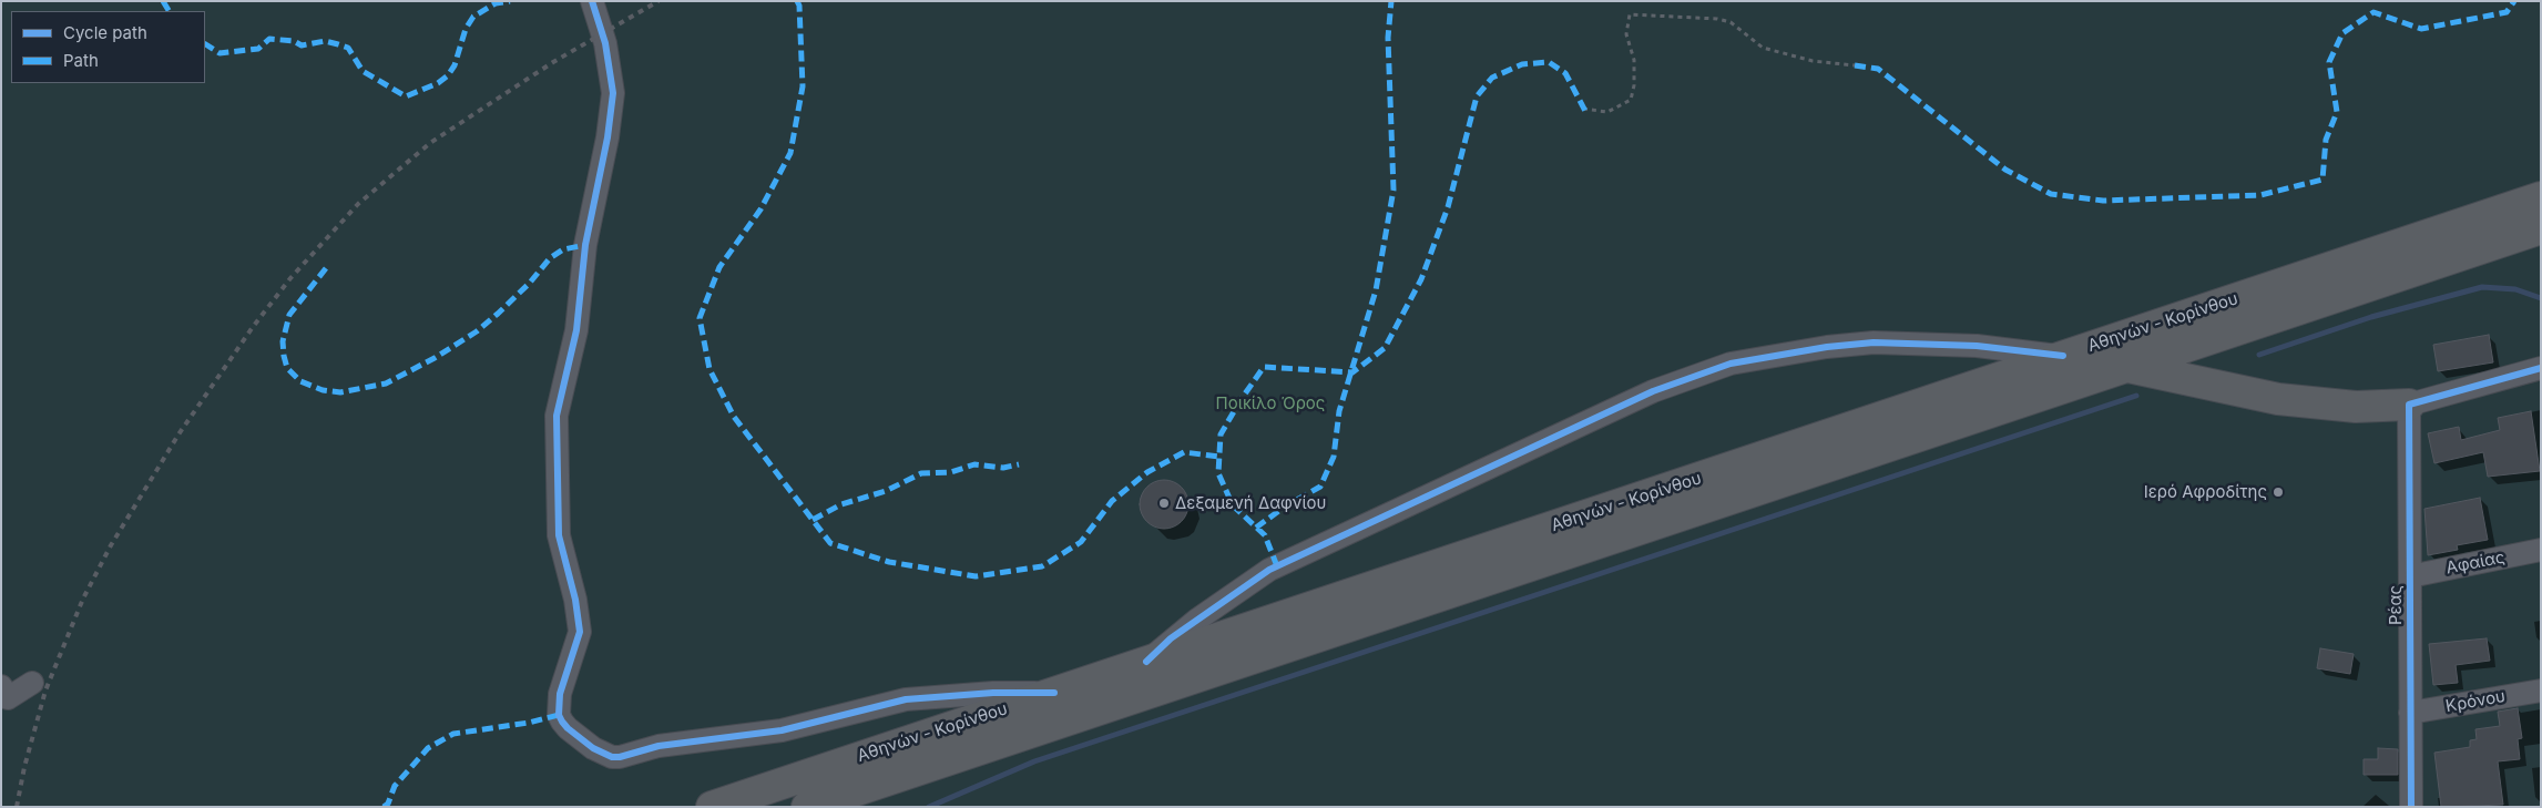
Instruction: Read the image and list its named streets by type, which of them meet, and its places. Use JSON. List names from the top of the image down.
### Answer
{
  "streets": {
    "highway": ["Αθηνών - Κορίνθου"],
    "street": ["Αφαίας", "Ρέας", "Κρόνου"]
  },
  "crossings": [
    ["Αφαίας", "Ρέας"],
    ["Ρέας", "Κρόνου"]
  ],
  "parks": ["Ποικίλο Όρος"],
  "places": ["Ιερό Αφροδίτης", "Δεξαμενή Δαφνίου"],
  "legend": ["Cycle path", "Path"]
}
